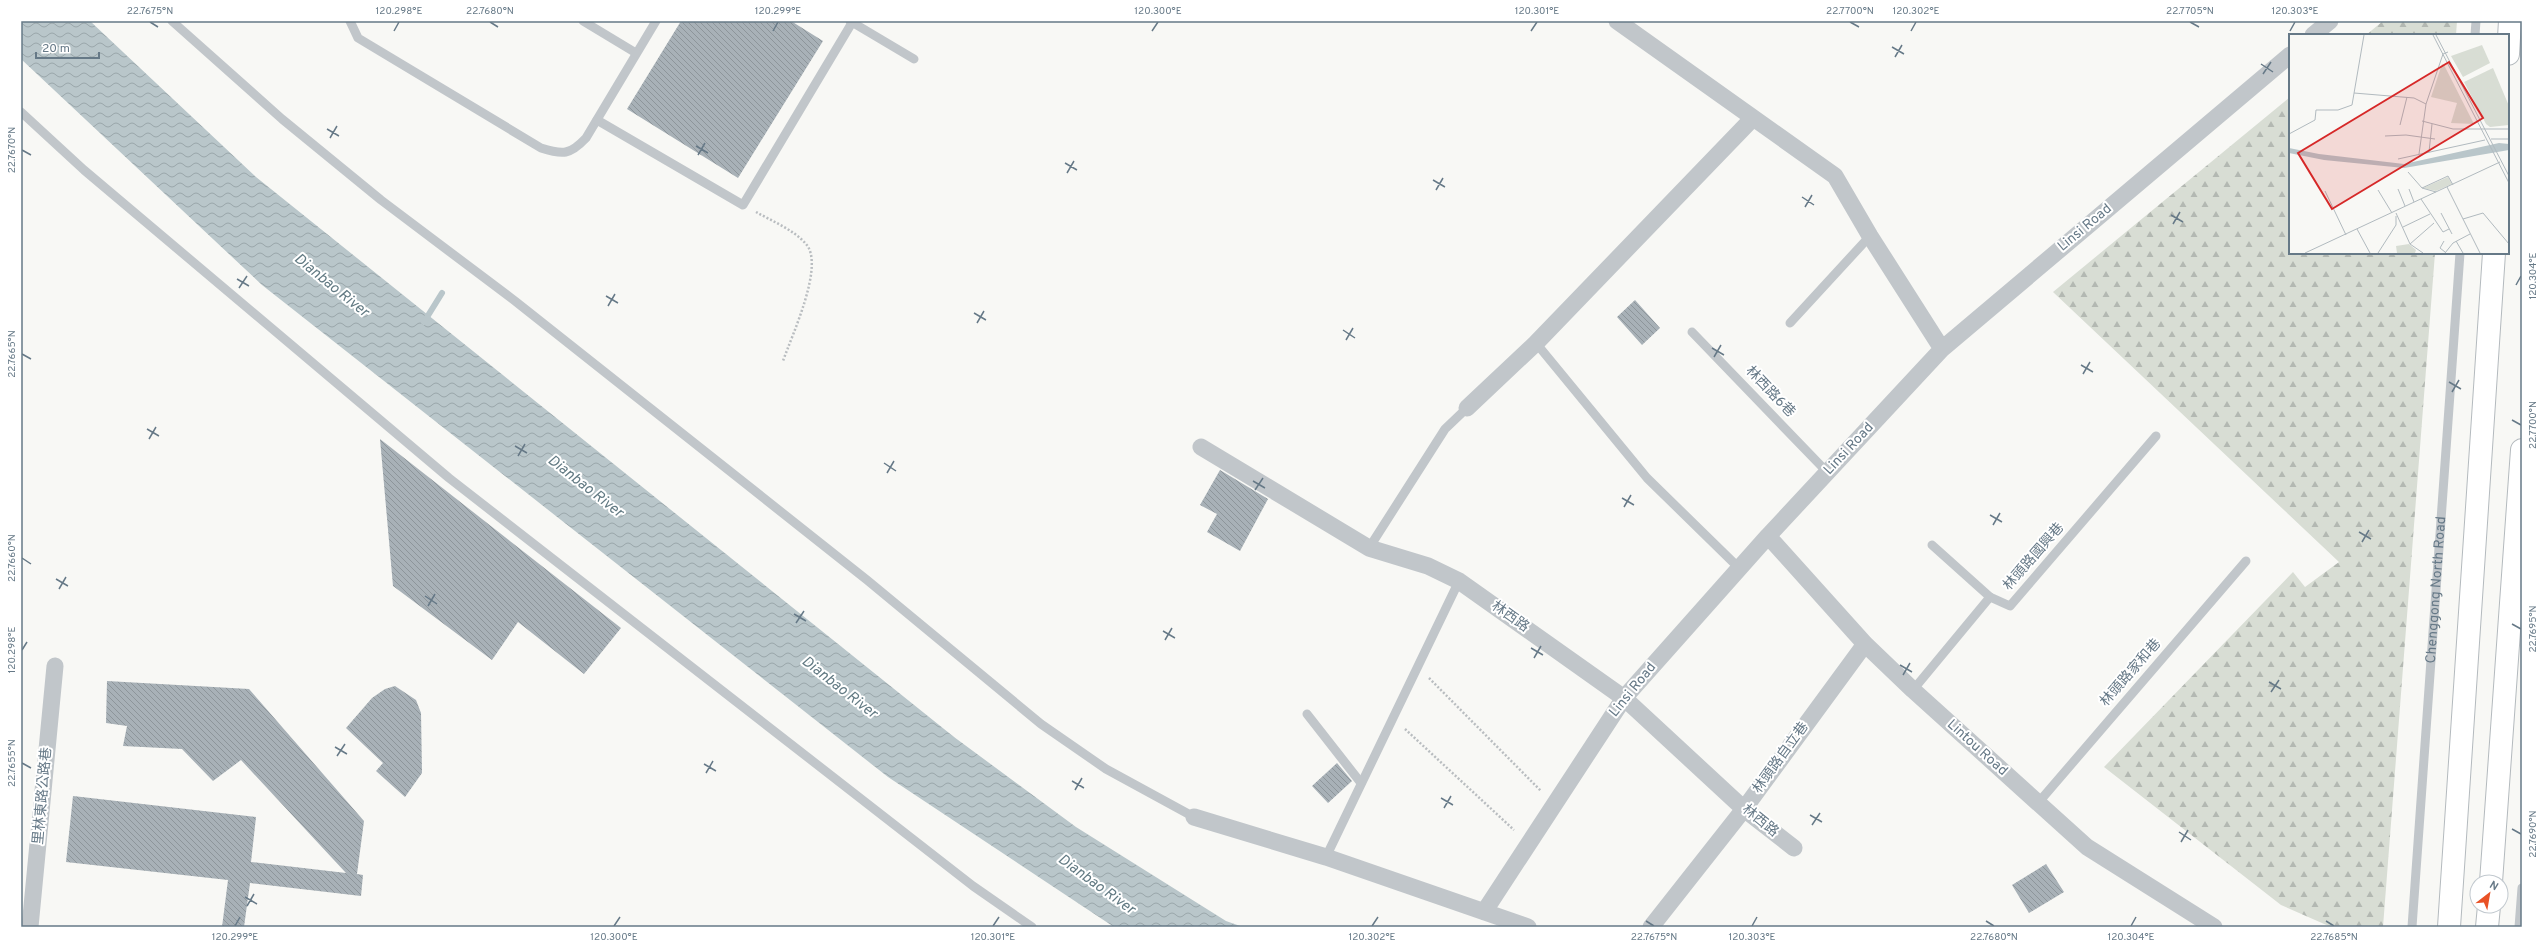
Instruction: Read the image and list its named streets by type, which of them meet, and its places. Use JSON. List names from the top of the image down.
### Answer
{
  "streets": {
    "street": [
      "Linsi Road",
      "林西路",
      "Lintou Road",
      "林頭路自立巷",
      "里林東路公路巷"
    ],
    "lane": [
      "林西路6巷",
      "林頭路國興巷",
      "Chenggong North Road",
      "林頭路家和巷"
    ]
  },
  "crossings": [
    ["Linsi Road", "林西路6巷"],
    ["Linsi Road", "林西路"],
    ["Linsi Road", "Lintou Road"],
    ["林頭路國興巷", "Lintou Road"],
    ["林西路", "林頭路自立巷"],
    ["林頭路家和巷", "Lintou Road"],
    ["Lintou Road", "林頭路自立巷"]
  ],
  "water": ["Dianbao River"],
  "scale_bar": "20 m",
  "north": "top right",
  "coordinates": [
    "22.7675°N",
    "120.298°E",
    "22.7680°N",
    "120.299°E",
    "120.300°E",
    "120.301°E",
    "22.7700°N",
    "120.302°E",
    "22.7705°N",
    "120.303°E",
    "22.7670°N",
    "120.304°E",
    "22.7665°N",
    "22.7660°N",
    "22.7695°N",
    "22.7655°N",
    "22.7690°N",
    "22.7685°N"
  ]
}
